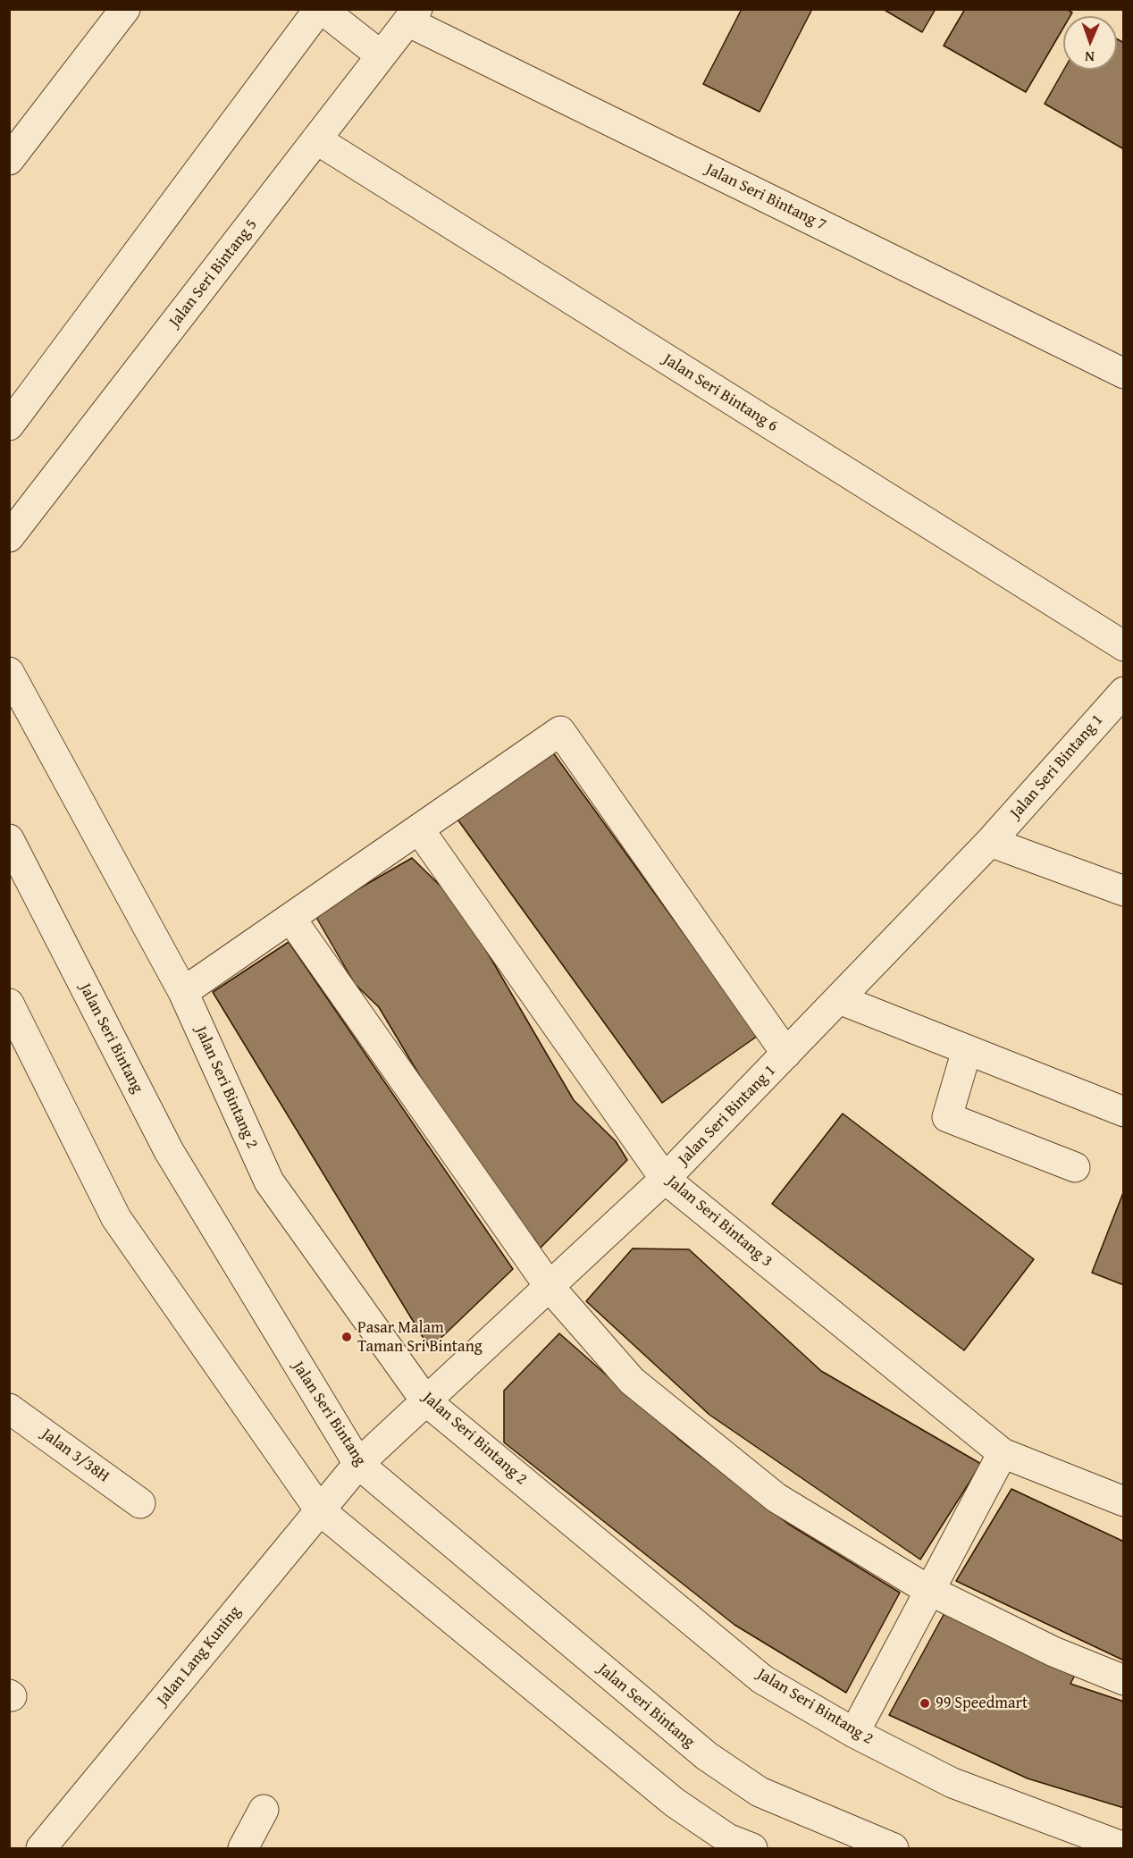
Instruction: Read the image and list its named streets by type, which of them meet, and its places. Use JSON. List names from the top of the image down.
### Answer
{
  "streets": {
    "street": [
      "Jalan Seri Bintang 7",
      "Jalan Seri Bintang 5",
      "Jalan Seri Bintang 6",
      "Jalan Seri Bintang 1",
      "Jalan Seri Bintang",
      "Jalan Seri Bintang 2",
      "Jalan Seri Bintang 3",
      "Jalan 3/38H",
      "Jalan Lang Kuning"
    ]
  },
  "crossings": [
    ["Jalan Seri Bintang 7", "Jalan Seri Bintang 5"],
    ["Jalan Seri Bintang 5", "Jalan Seri Bintang 6"],
    ["Jalan Seri Bintang 1", "Jalan Seri Bintang"],
    ["Jalan Seri Bintang 1", "Jalan Seri Bintang 2"],
    ["Jalan Seri Bintang 1", "Jalan Seri Bintang 3"],
    ["Jalan Seri Bintang 1", "Jalan Lang Kuning"],
    ["Jalan Seri Bintang", "Jalan Lang Kuning"]
  ],
  "places": ["Pasar Malam Taman Sri Bintang", "99 Speedmart"],
  "north": "bottom"
}
